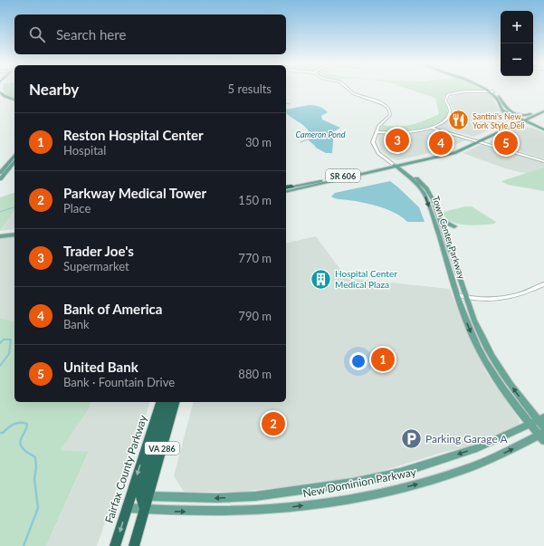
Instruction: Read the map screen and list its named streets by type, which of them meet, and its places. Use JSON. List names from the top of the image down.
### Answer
{
  "streets": {
    "highway": ["VA 286", "Fairfax County Parkway"],
    "main road": ["SR 606", "Town Center Parkway", "New Dominion Parkway"]
  },
  "crossings": [
    ["SR 606", "Town Center Parkway"],
    ["Town Center Parkway", "New Dominion Parkway"],
    ["Fairfax County Parkway", "New Dominion Parkway"]
  ],
  "water": ["Cameron Pond"],
  "places": {
    "restaurant": ["Santini's New York Style Deli"],
    "building": ["Hospital Center Medical Plaza"],
    "parking": ["Parking Garage A"]
  },
  "page": {
    "map_buttons": ["+", "−"],
    "search": "Search here",
    "heading": ["Nearby", "5 results"],
    "list": [
      {
        "mark": "1",
        "name": "Reston Hospital Center",
        "note": "Hospital",
        "value": "30 m"
      },
      {
        "mark": "2",
        "name": "Parkway Medical Tower",
        "note": "Place",
        "value": "150 m"
      },
      {
        "mark": "3",
        "name": "Trader Joe's",
        "note": "Supermarket",
        "value": "770 m"
      },
      {
        "mark": "4",
        "name": "Bank of America",
        "note": "Bank",
        "value": "790 m"
      },
      {
        "mark": "5",
        "name": "United Bank",
        "note": "Bank · Fountain Drive",
        "value": "880 m"
      }
    ],
    "pins": [
      "3",
      "4",
      "5",
      "1",
      "2"
    ]
  }
}
